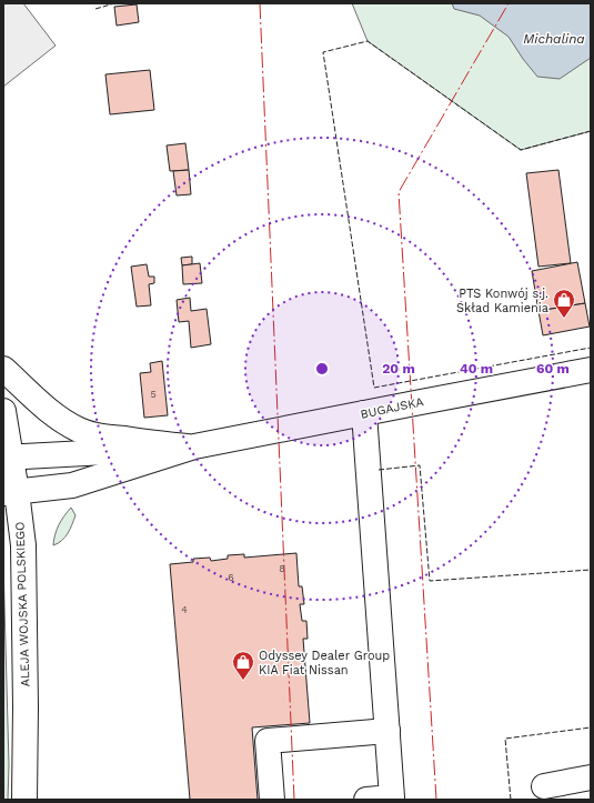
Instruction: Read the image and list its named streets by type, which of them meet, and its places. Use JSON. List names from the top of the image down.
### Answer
{
  "streets": {
    "main road": ["BUGAJSKA", "ALEJA WOJSKA POLSKIEGO"]
  },
  "crossings": [
    ["BUGAJSKA", "ALEJA WOJSKA POLSKIEGO"]
  ],
  "water": ["Michalina"],
  "places": {
    "shop": ["PTS Konwój s.j. Skład Kamienia", "Odyssey Dealer Group KIA Fiat Nissan"]
  },
  "house_numbers": [
    "5",
    "8",
    "6",
    "4"
  ],
  "rings": ["20 m", "40 m", "60 m"]
}
